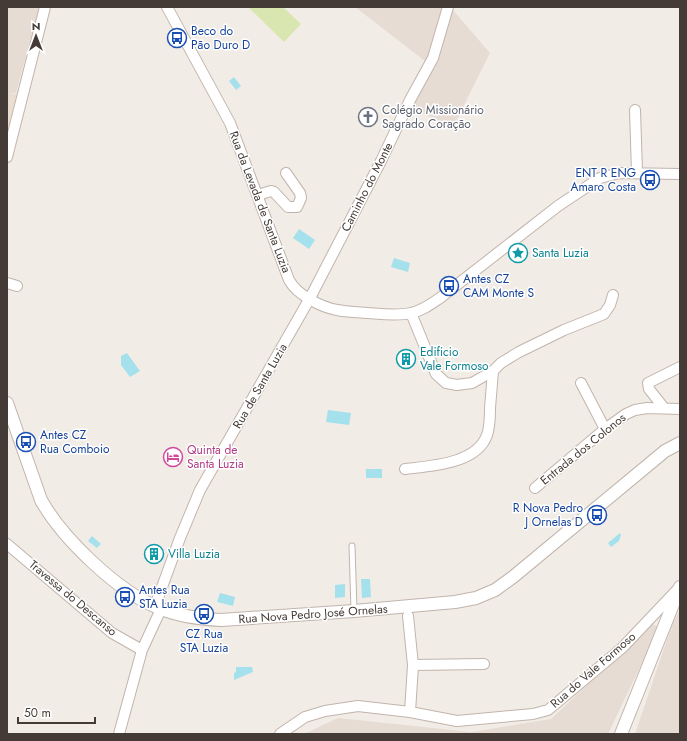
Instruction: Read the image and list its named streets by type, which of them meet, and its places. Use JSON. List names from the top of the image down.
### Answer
{
  "streets": {
    "street": [
      "Caminho do Monte",
      "Rua da Levada de Santa Luzia",
      "Rua de Santa Luzia",
      "Entrada dos Colonos",
      "Travessa do Descanso",
      "Rua Nova Pedro José Ornelas",
      "Rua do Vale Formoso"
    ]
  },
  "crossings": [
    ["Caminho do Monte", "Rua da Levada de Santa Luzia"],
    ["Caminho do Monte", "Rua de Santa Luzia"],
    ["Rua da Levada de Santa Luzia", "Rua de Santa Luzia"],
    ["Rua de Santa Luzia", "Travessa do Descanso"],
    ["Rua de Santa Luzia", "Rua Nova Pedro José Ornelas"]
  ],
  "places": {
    "bus stop": [
      "Beco do Pão Duro D",
      "ENT R ENG Amaro Costa",
      "Antes CZ CAM Monte S",
      "Antes CZ Rua Comboio",
      "R Nova Pedro J Ornelas D",
      "Antes Rua STA Luzia",
      "CZ Rua STA Luzia"
    ],
    "church": ["Colégio Missionário Sagrado Coração"],
    "place": ["Santa Luzia"],
    "building": ["Edificio Vale Formoso", "Villa Luzia"],
    "hotel": ["Quinta de Santa Luzia"]
  },
  "scale_bar": "50 m",
  "north": "top"
}
